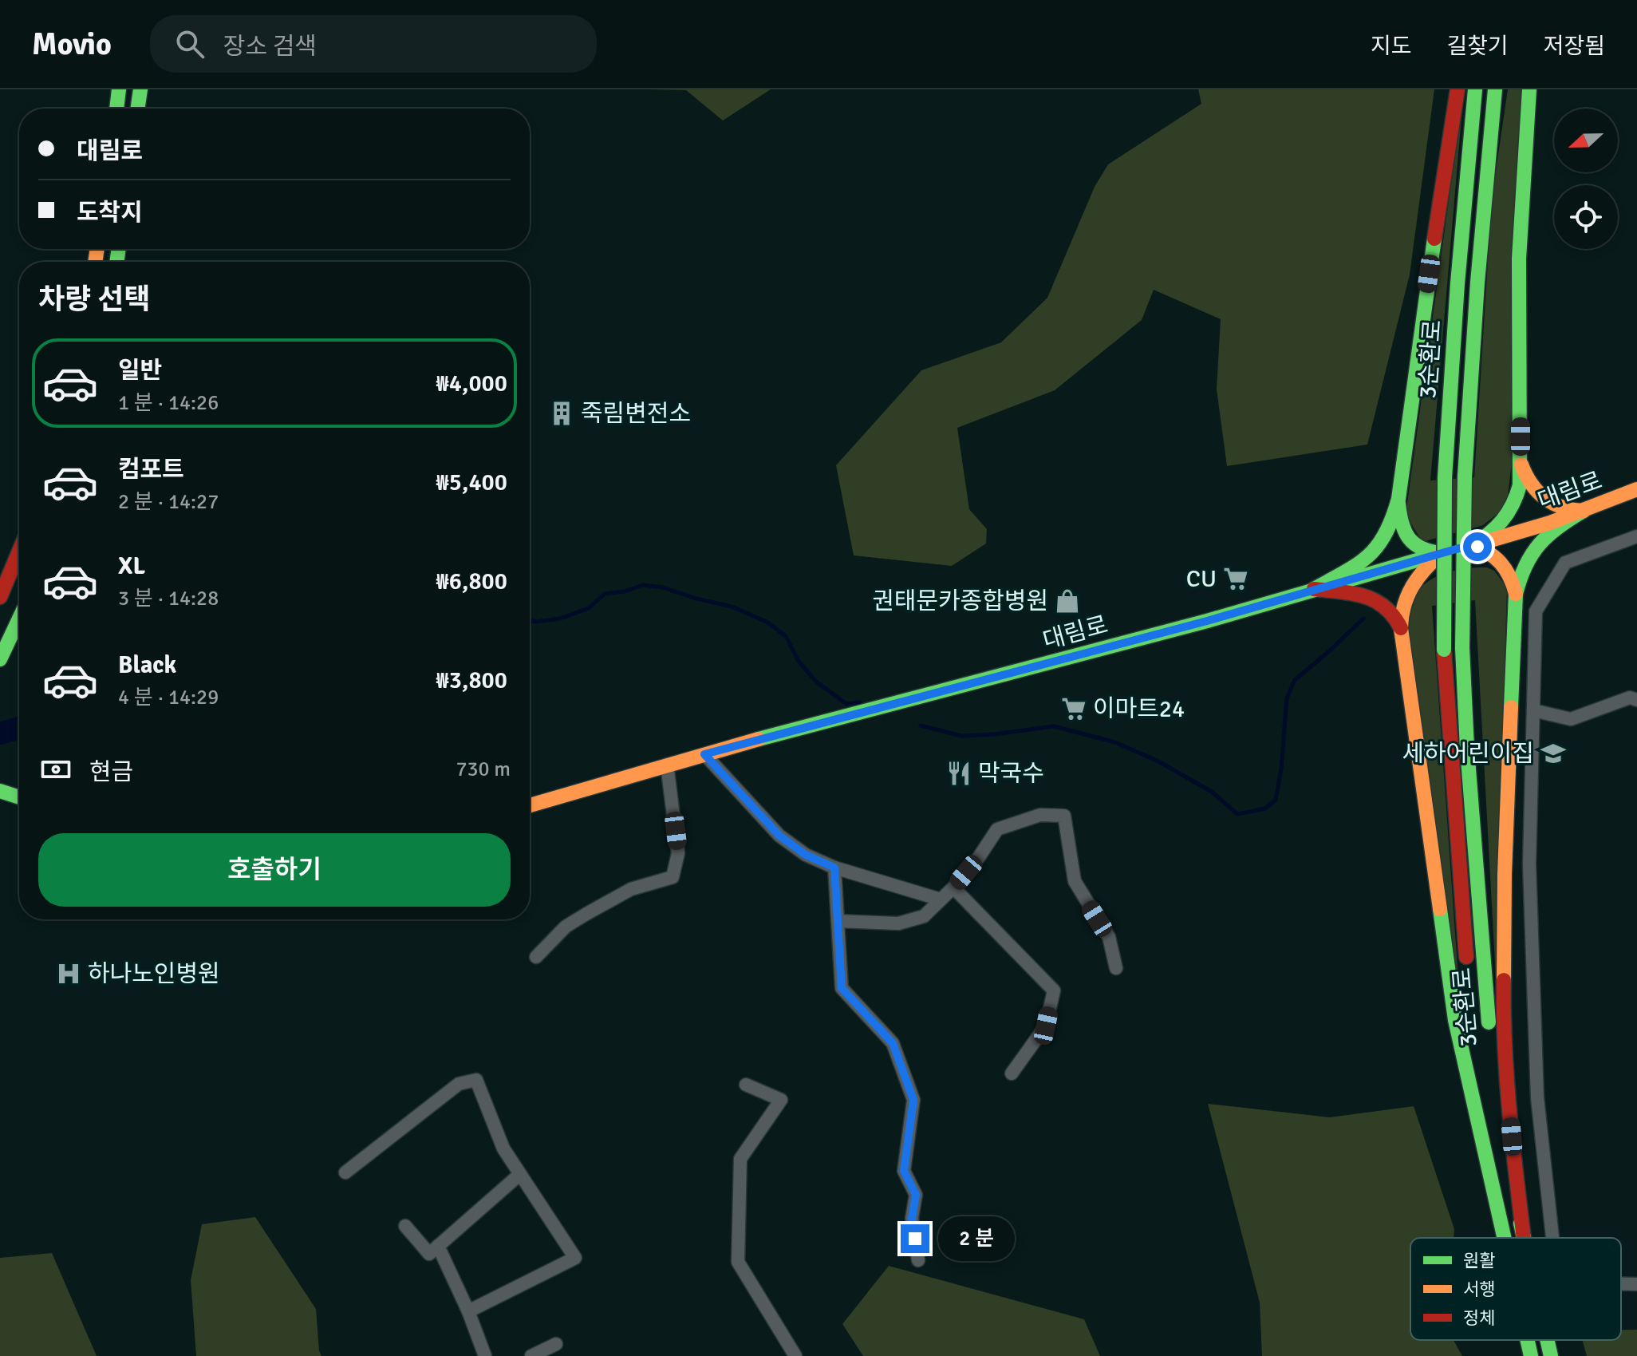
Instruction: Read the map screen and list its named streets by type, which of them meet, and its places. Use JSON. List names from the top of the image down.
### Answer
{
  "streets": {
    "main road": ["3순환로", "대림로"]
  },
  "places": {
    "building": ["죽림변전소"],
    "supermarket": ["CU", "이마트24"],
    "shop": ["권태문카종합병원"],
    "school or university": ["세하어린이집"],
    "restaurant": ["막국수"],
    "hospital": ["하나노인병원"]
  },
  "legend": ["원활", "서행", "정체"],
  "north": "left",
  "page": {
    "header": "Movio",
    "search": "장소 검색",
    "nav": ["지도", "길찾기", "저장됨"],
    "banner": ["대림로", "도착지"],
    "heading": "차량 선택",
    "list": [
      {
        "name": "일반",
        "note": "1 분 · 14:26",
        "value": "₩4,000"
      },
      {
        "name": "컴포트",
        "note": "2 분 · 14:27",
        "value": "₩5,400"
      },
      {
        "name": "XL",
        "note": "3 분 · 14:28",
        "value": "₩6,800"
      },
      {
        "name": "Black",
        "note": "4 분 · 14:29",
        "value": "₩3,800"
      }
    ],
    "pay": ["현금", "730 m"],
    "buttons": "호출하기",
    "bubble": "2 분"
  }
}
